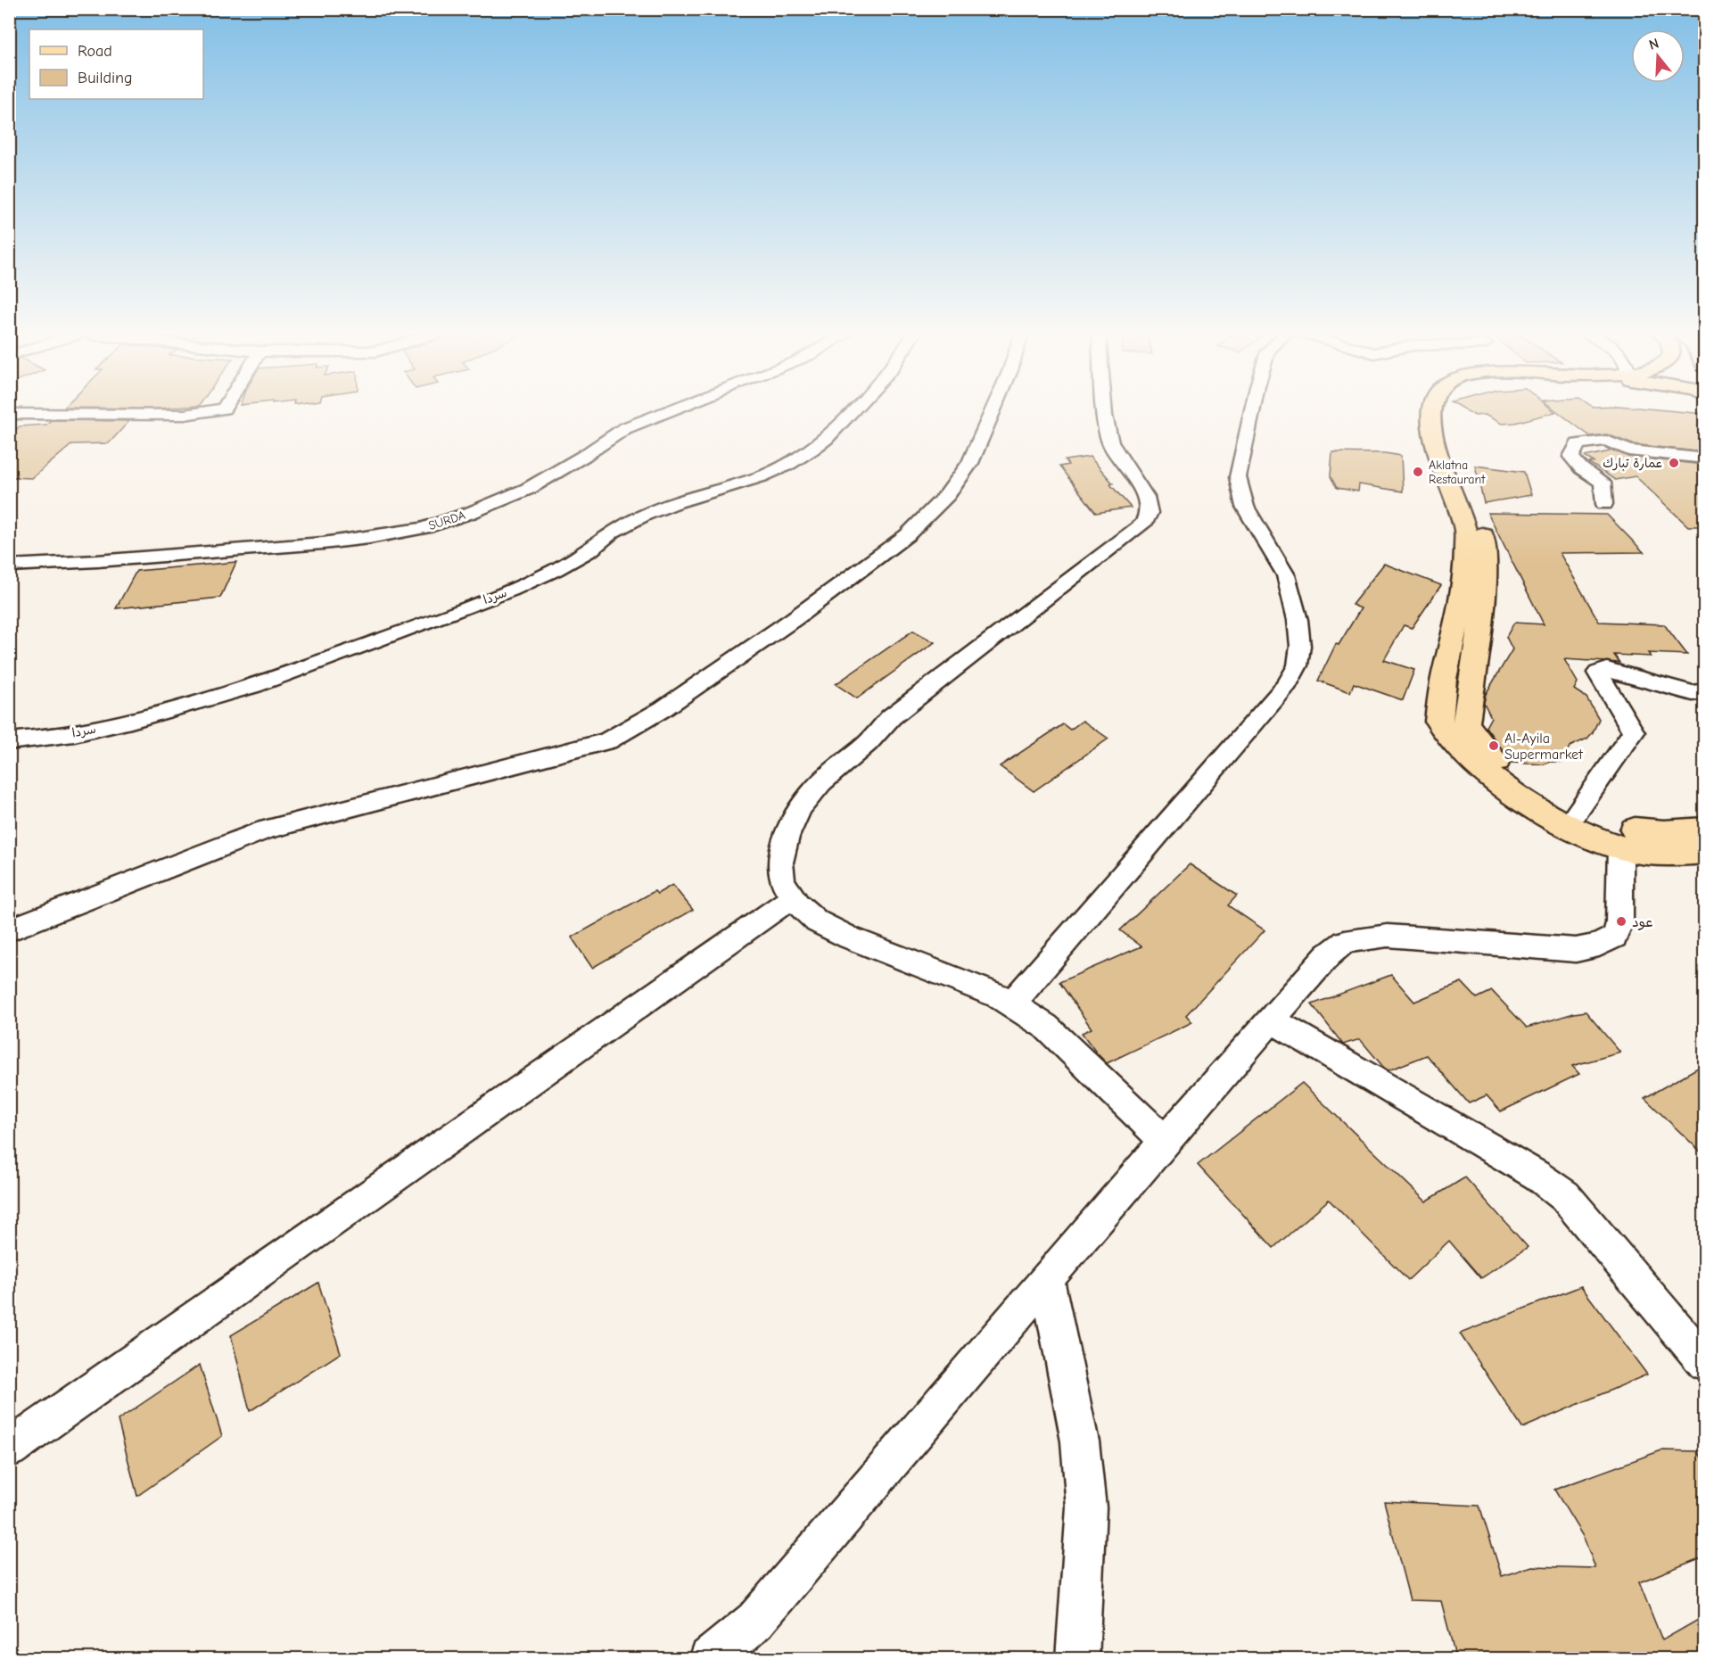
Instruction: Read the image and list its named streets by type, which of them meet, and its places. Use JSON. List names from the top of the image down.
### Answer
{
  "streets": {
    "street": ["SURDA", "سردا"]
  },
  "places": [
    "عمارة تبارك",
    "Aklatna Restaurant",
    "Al-Ayila Supermarket",
    "عود"
  ],
  "legend": ["Road", "Building"],
  "north": "top"
}
